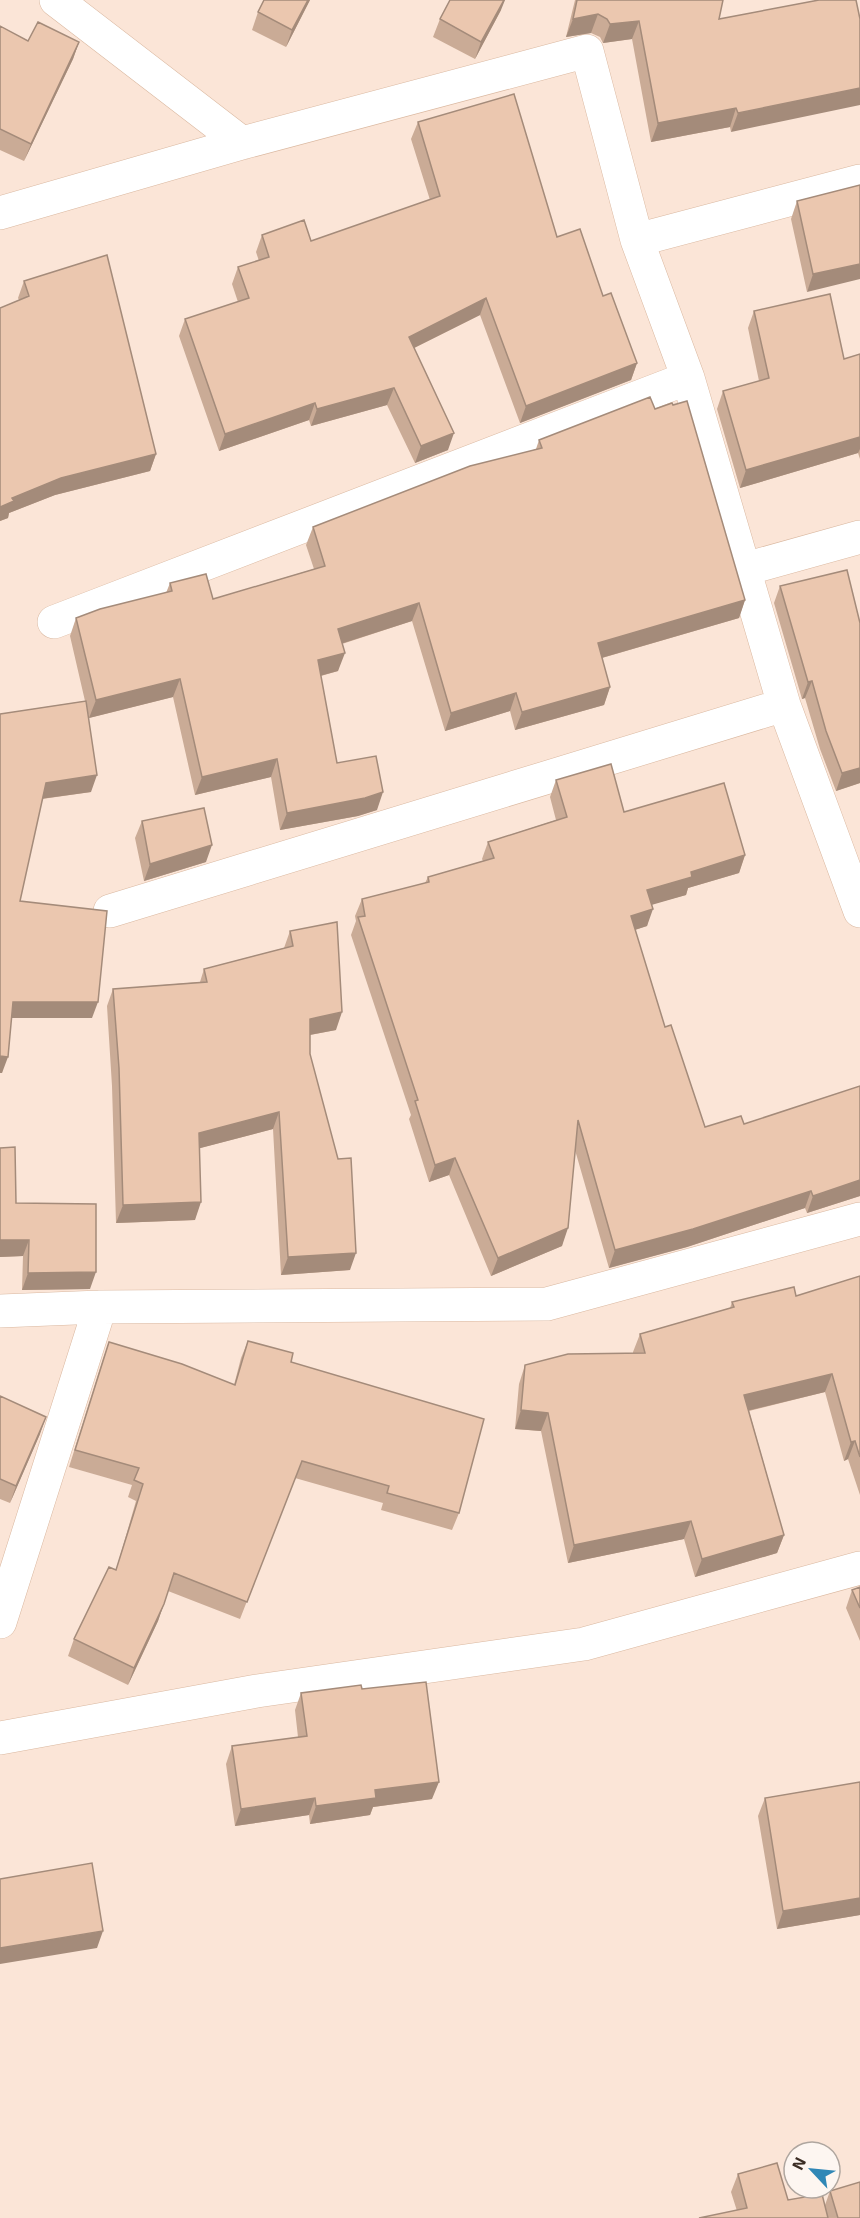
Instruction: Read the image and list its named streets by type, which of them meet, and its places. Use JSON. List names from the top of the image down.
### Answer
{
  "north": "top left"
}
